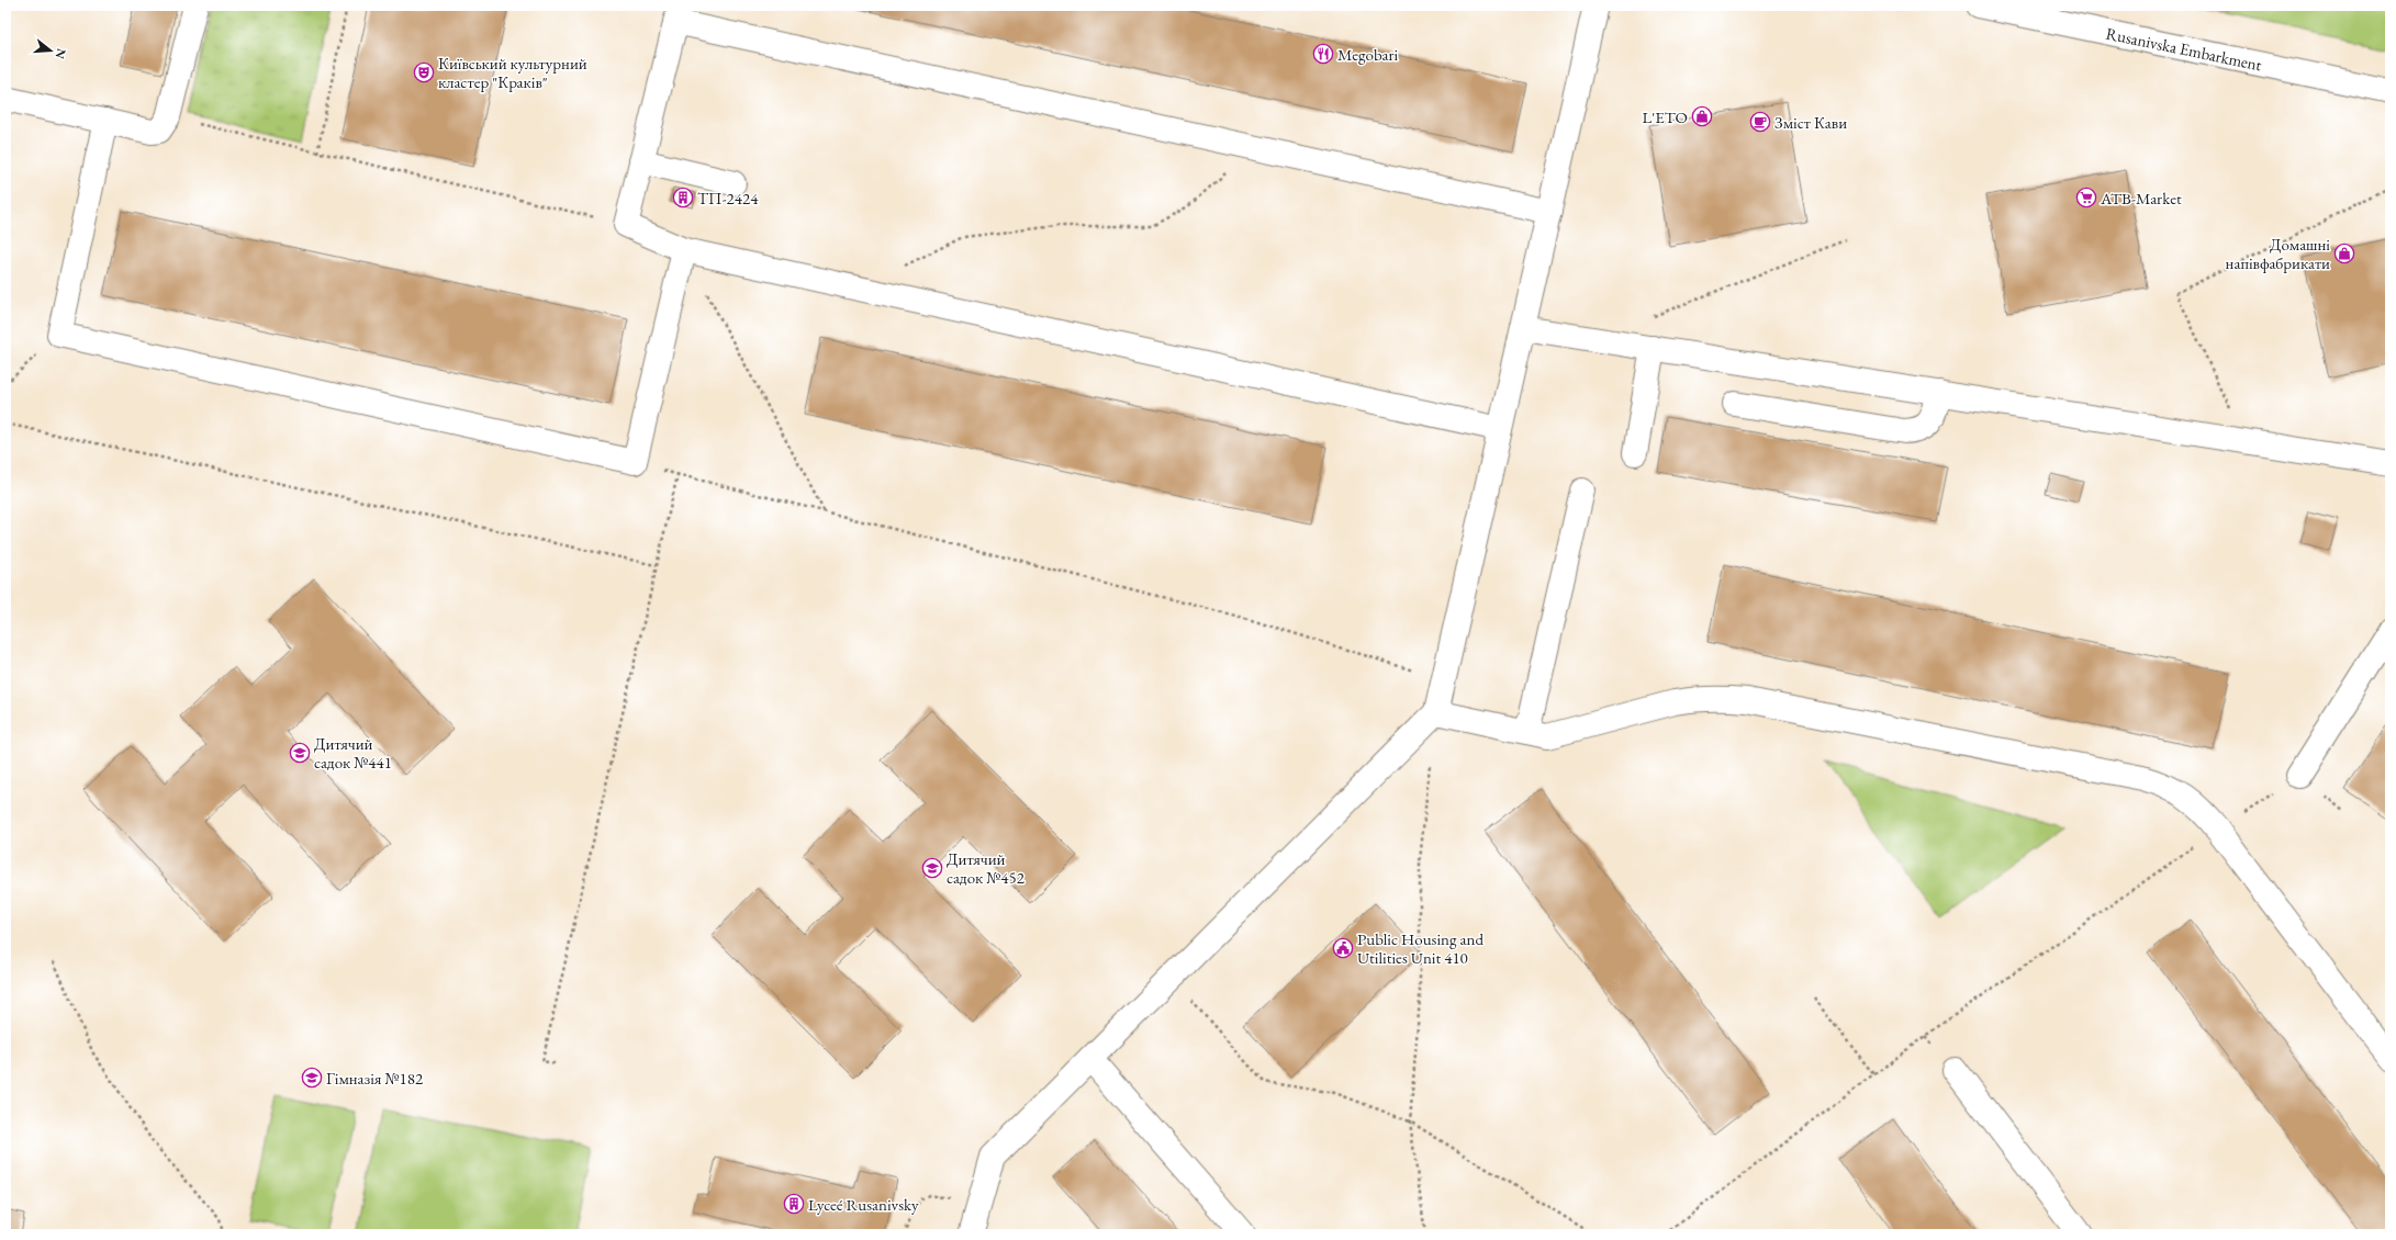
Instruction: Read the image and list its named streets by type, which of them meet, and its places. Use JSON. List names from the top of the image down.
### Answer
{
  "streets": {
    "main road": ["Rusanivska Embarkment"]
  },
  "places": {
    "restaurant": ["Megobari"],
    "theatre": ["Київський культурний кластер \"Краків\""],
    "shop": ["L'ETO", "Домашні напівфабрикати"],
    "cafe": ["Зміст Кави"],
    "building": ["ТП-2424", "Lyceé Rusanivsky"],
    "supermarket": ["ATB-Market"],
    "school or university": ["Дитячий садок №441", "Дитячий садок №452", "Гімназія №182"],
    "public building": ["Public Housing and Utilities Unit 410"]
  },
  "north": "right"
}
